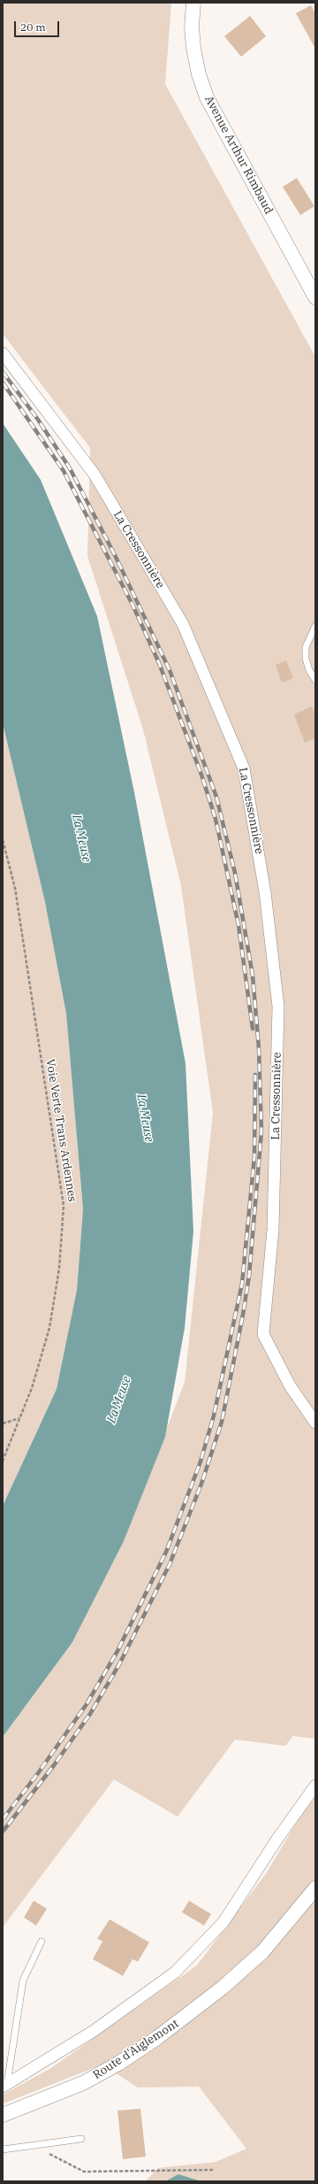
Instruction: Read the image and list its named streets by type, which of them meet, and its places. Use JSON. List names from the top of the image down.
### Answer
{
  "streets": {
    "street": ["Avenue Arthur Rimbaud", "La Cressonnière", "Route d'Aiglemont"],
    "path": ["Voie Verte Trans Ardennes"]
  },
  "water": ["La Meuse"],
  "scale_bar": "20 m"
}
